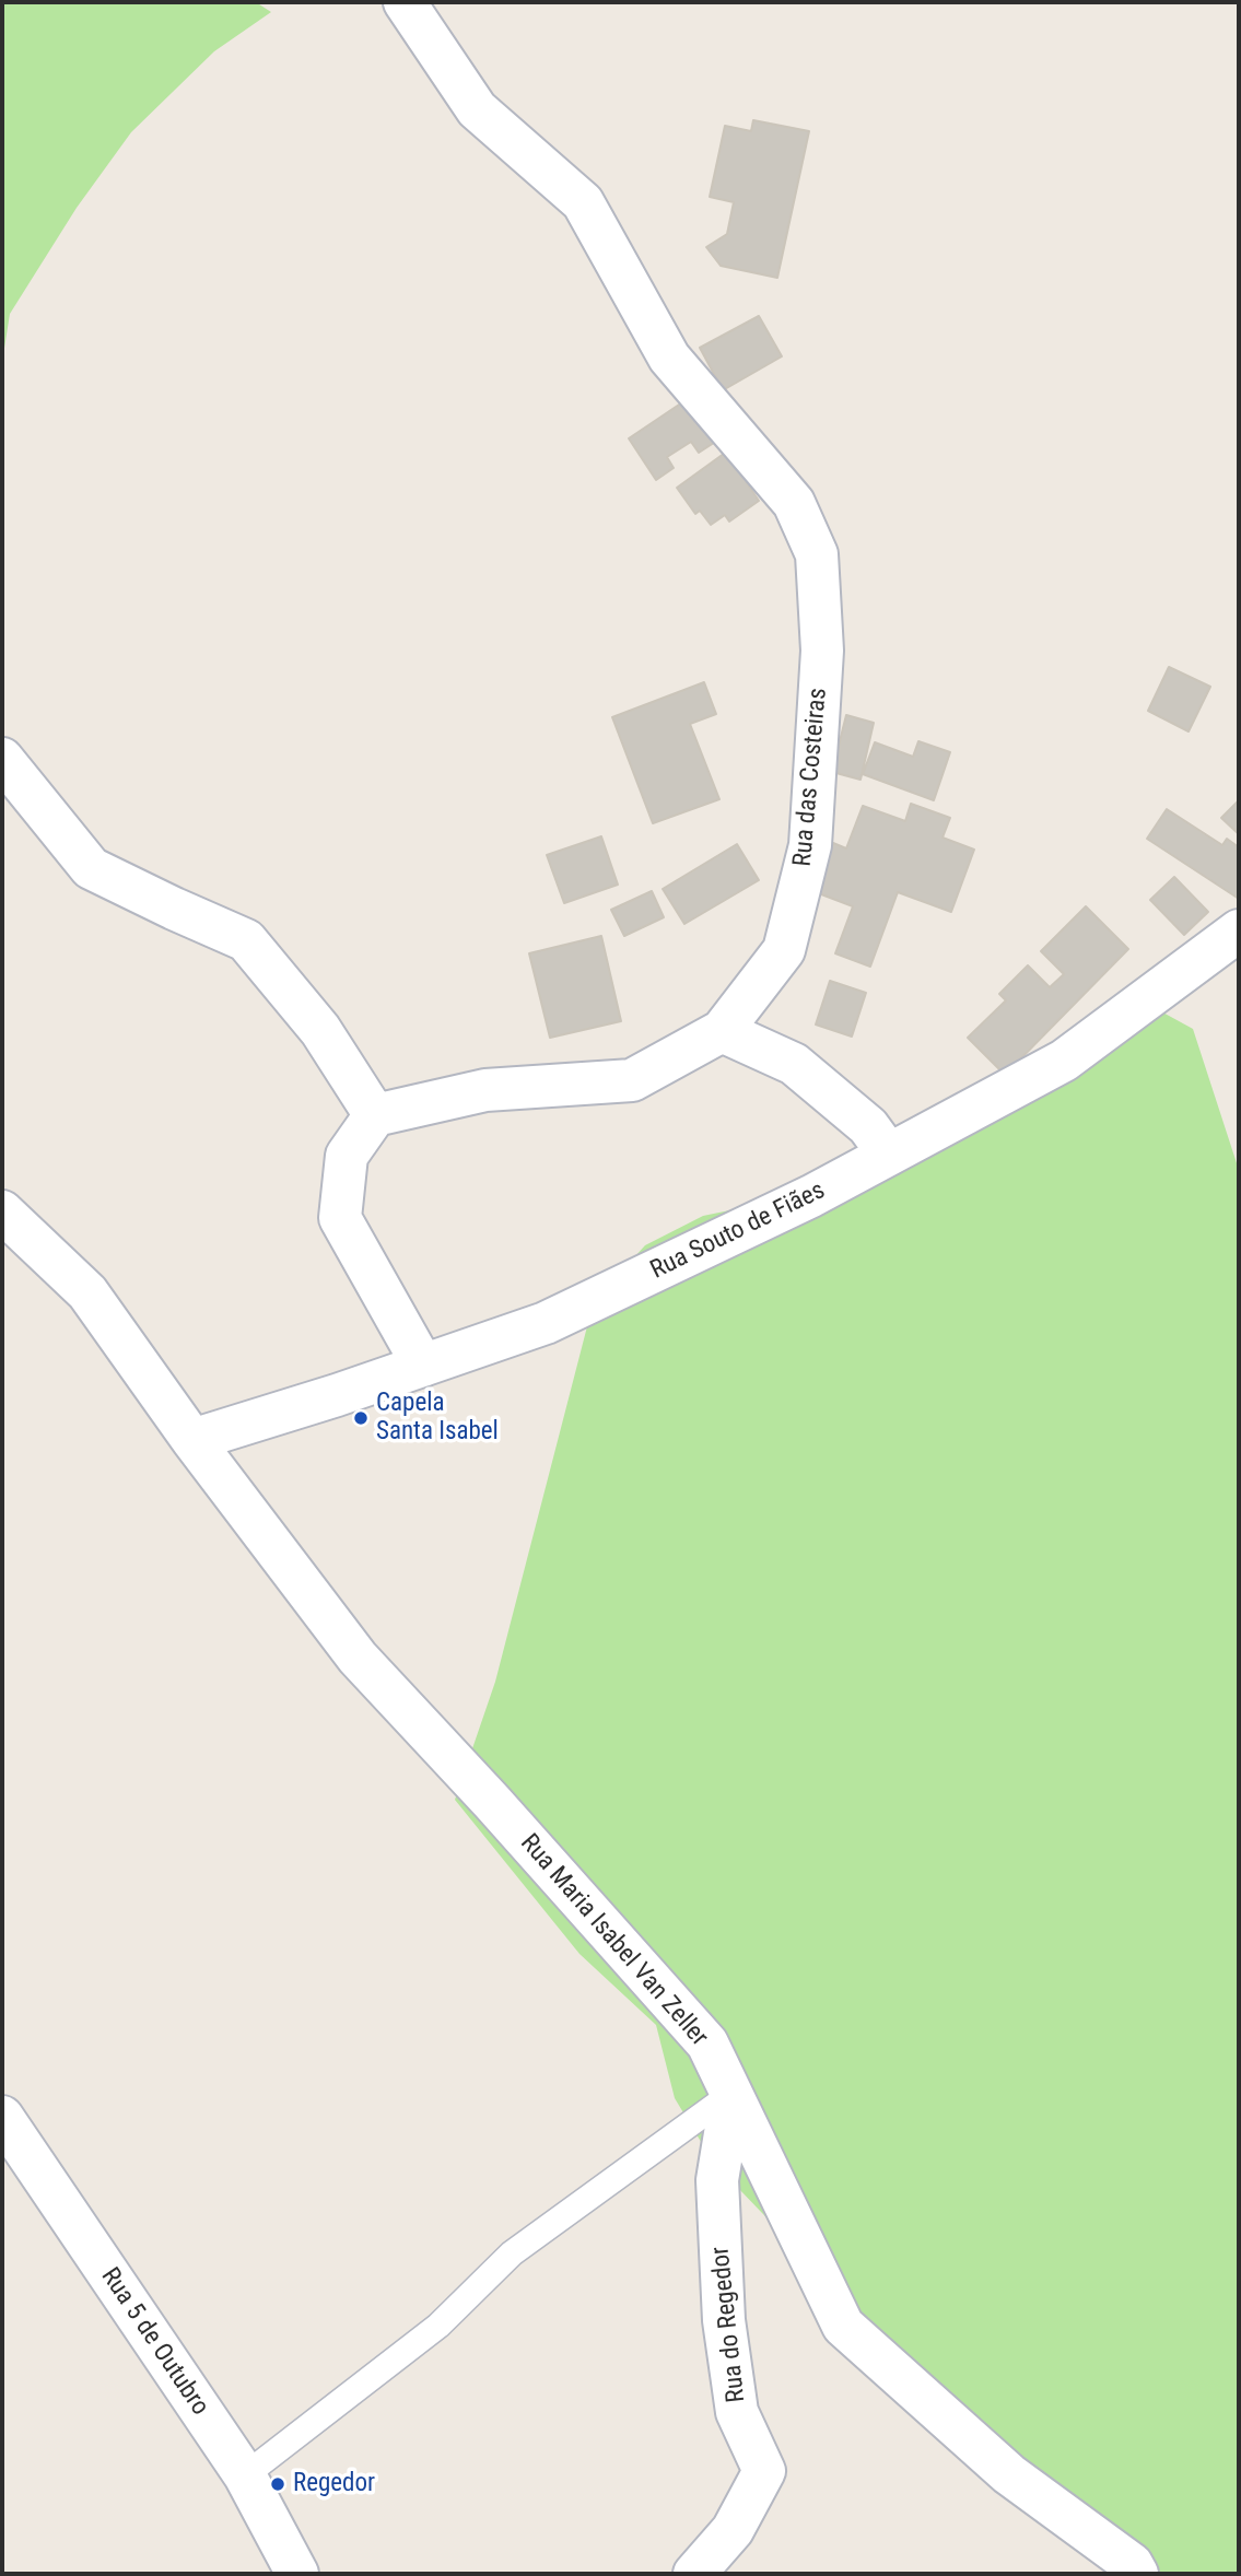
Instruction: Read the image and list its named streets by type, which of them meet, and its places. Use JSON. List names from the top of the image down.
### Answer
{
  "streets": {
    "street": [
      "Rua das Costeiras",
      "Rua Souto de Fiães",
      "Rua Maria Isabel Van Zeller",
      "Rua do Regedor",
      "Rua 5 de Outubro"
    ]
  },
  "crossings": [
    ["Rua Souto de Fiães", "Rua Maria Isabel Van Zeller"],
    ["Rua Maria Isabel Van Zeller", "Rua do Regedor"]
  ],
  "places": ["Capela Santa Isabel", "Regedor"]
}
